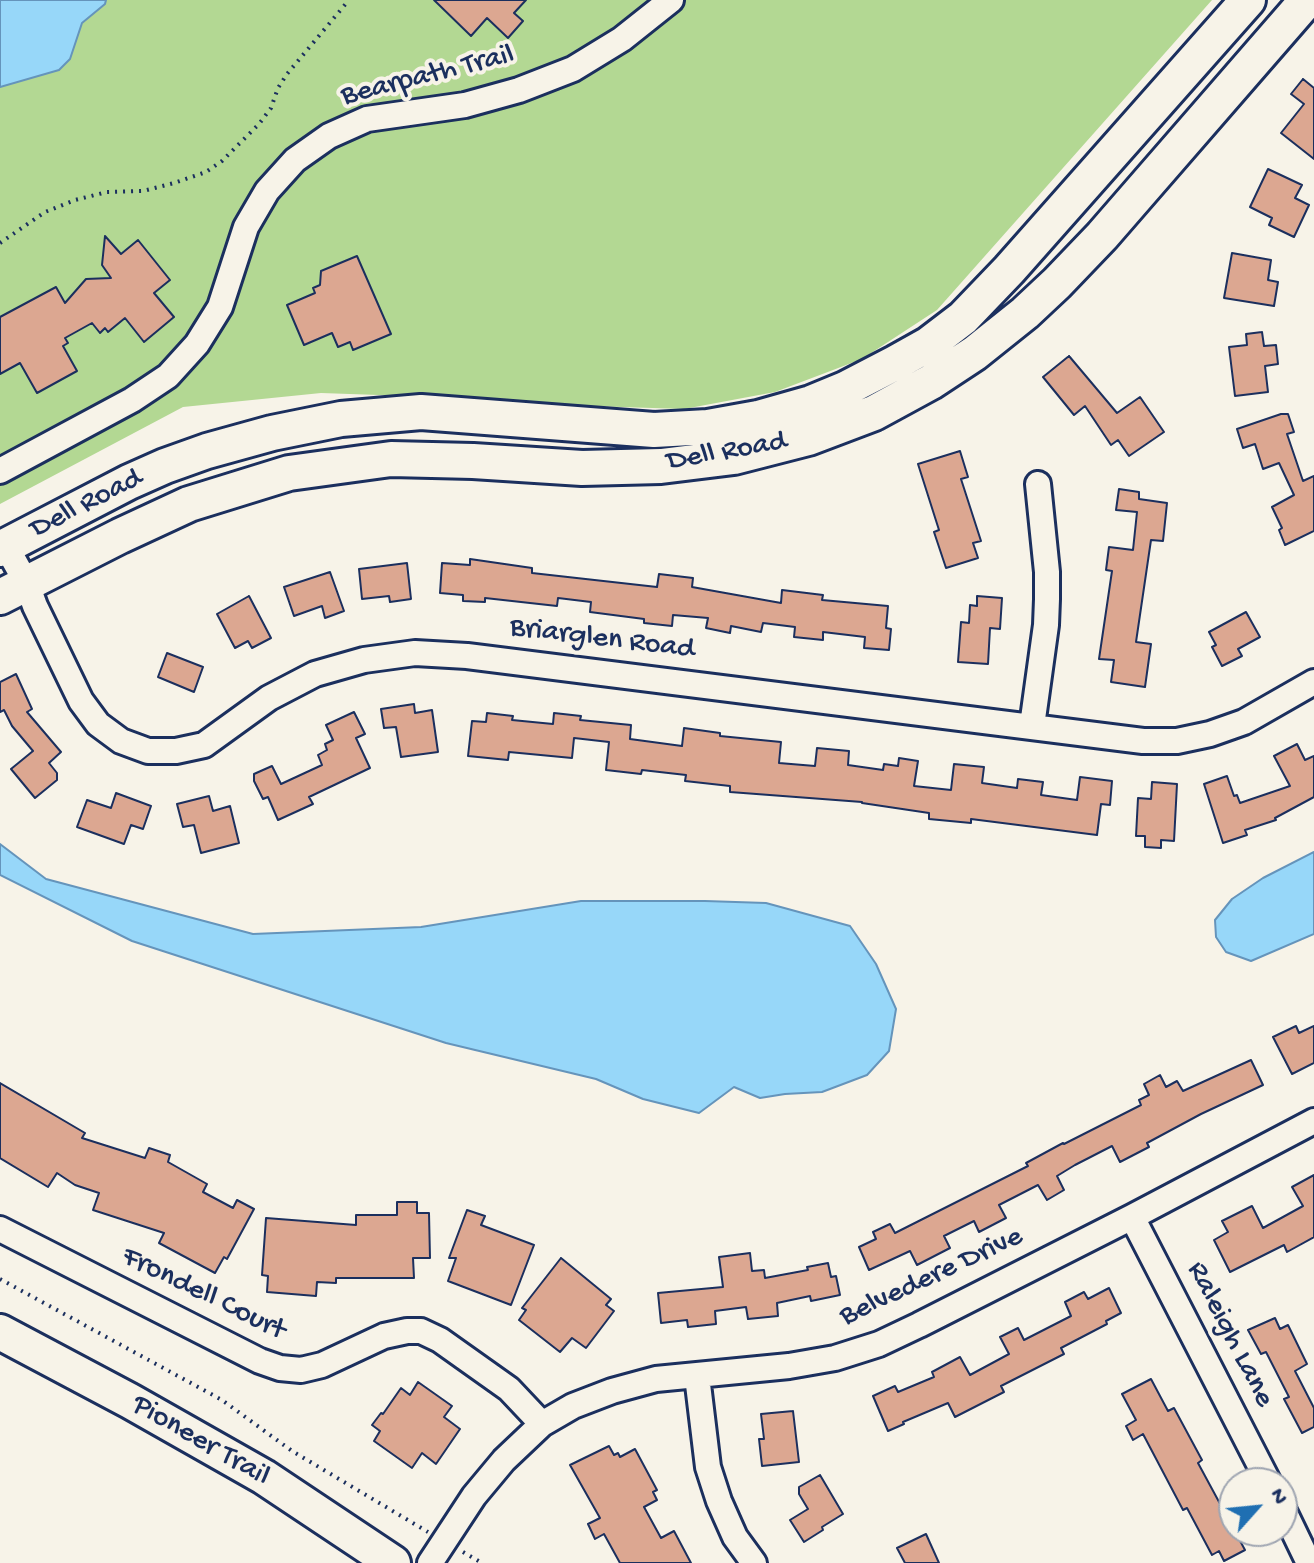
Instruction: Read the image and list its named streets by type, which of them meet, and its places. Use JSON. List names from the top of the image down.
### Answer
{
  "streets": {
    "main road": ["Dell Road", "Pioneer Trail"],
    "street": [
      "Bearpath Trail",
      "Briarglen Road",
      "Belvedere Drive",
      "Frondell Court",
      "Raleigh Lane"
    ]
  },
  "crossings": [
    ["Dell Road", "Briarglen Road"],
    ["Belvedere Drive", "Frondell Court"],
    ["Belvedere Drive", "Raleigh Lane"]
  ],
  "north": "top right"
}
